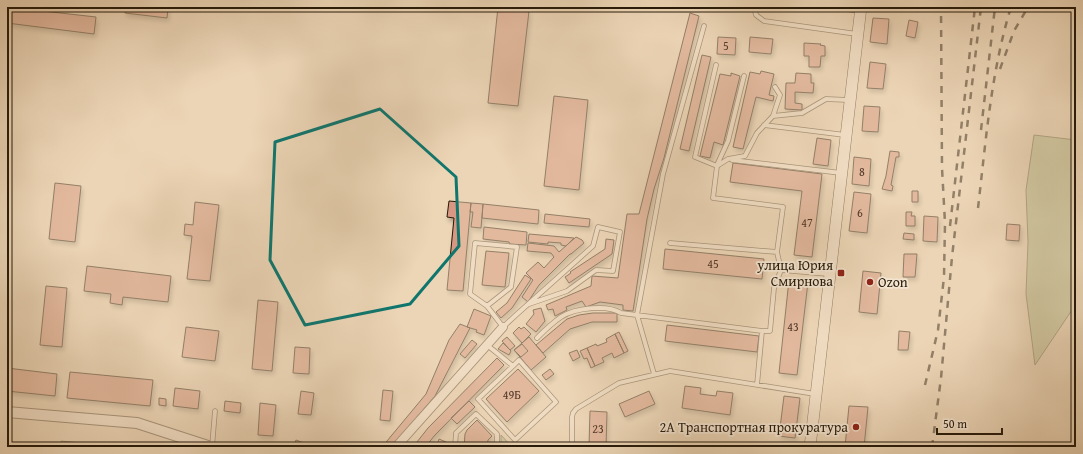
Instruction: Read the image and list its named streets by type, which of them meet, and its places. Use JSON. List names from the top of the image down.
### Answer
{
  "places": {
    "transit": ["улица Юрия Смирнова"],
    "other": ["Ozon", "2А Транспортная прокуратура"]
  },
  "house_numbers": [
    "5",
    "8",
    "6",
    "47",
    "45",
    "43",
    "49Б",
    "23"
  ],
  "scale_bar": "50 m"
}
